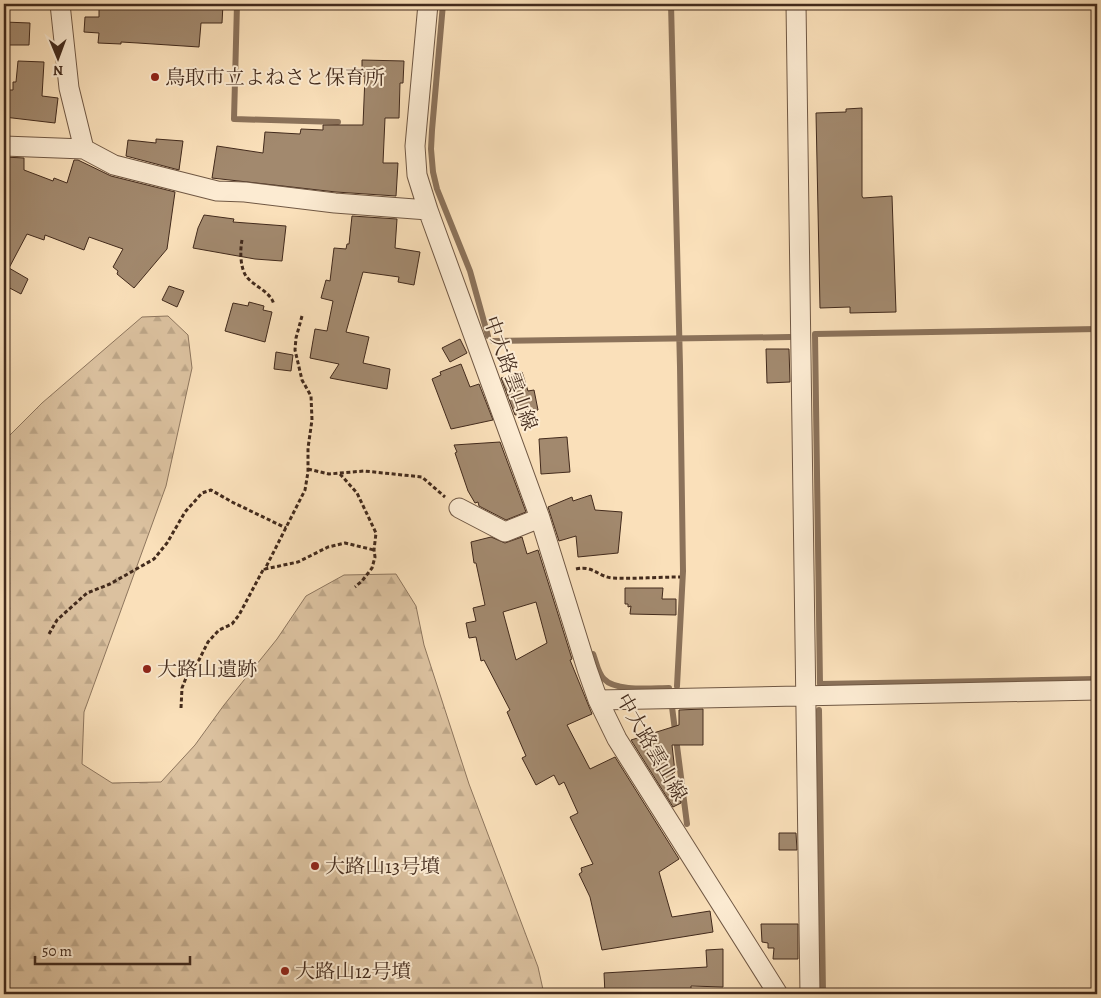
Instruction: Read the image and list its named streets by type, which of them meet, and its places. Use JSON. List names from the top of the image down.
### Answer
{
  "streets": {
    "street": ["中大路雲山線"]
  },
  "places": [
    "鳥取市立よねさと保育所",
    "大路山遺跡",
    "大路山13号墳",
    "大路山12号墳"
  ],
  "scale_bar": "50 m",
  "north": "bottom"
}
